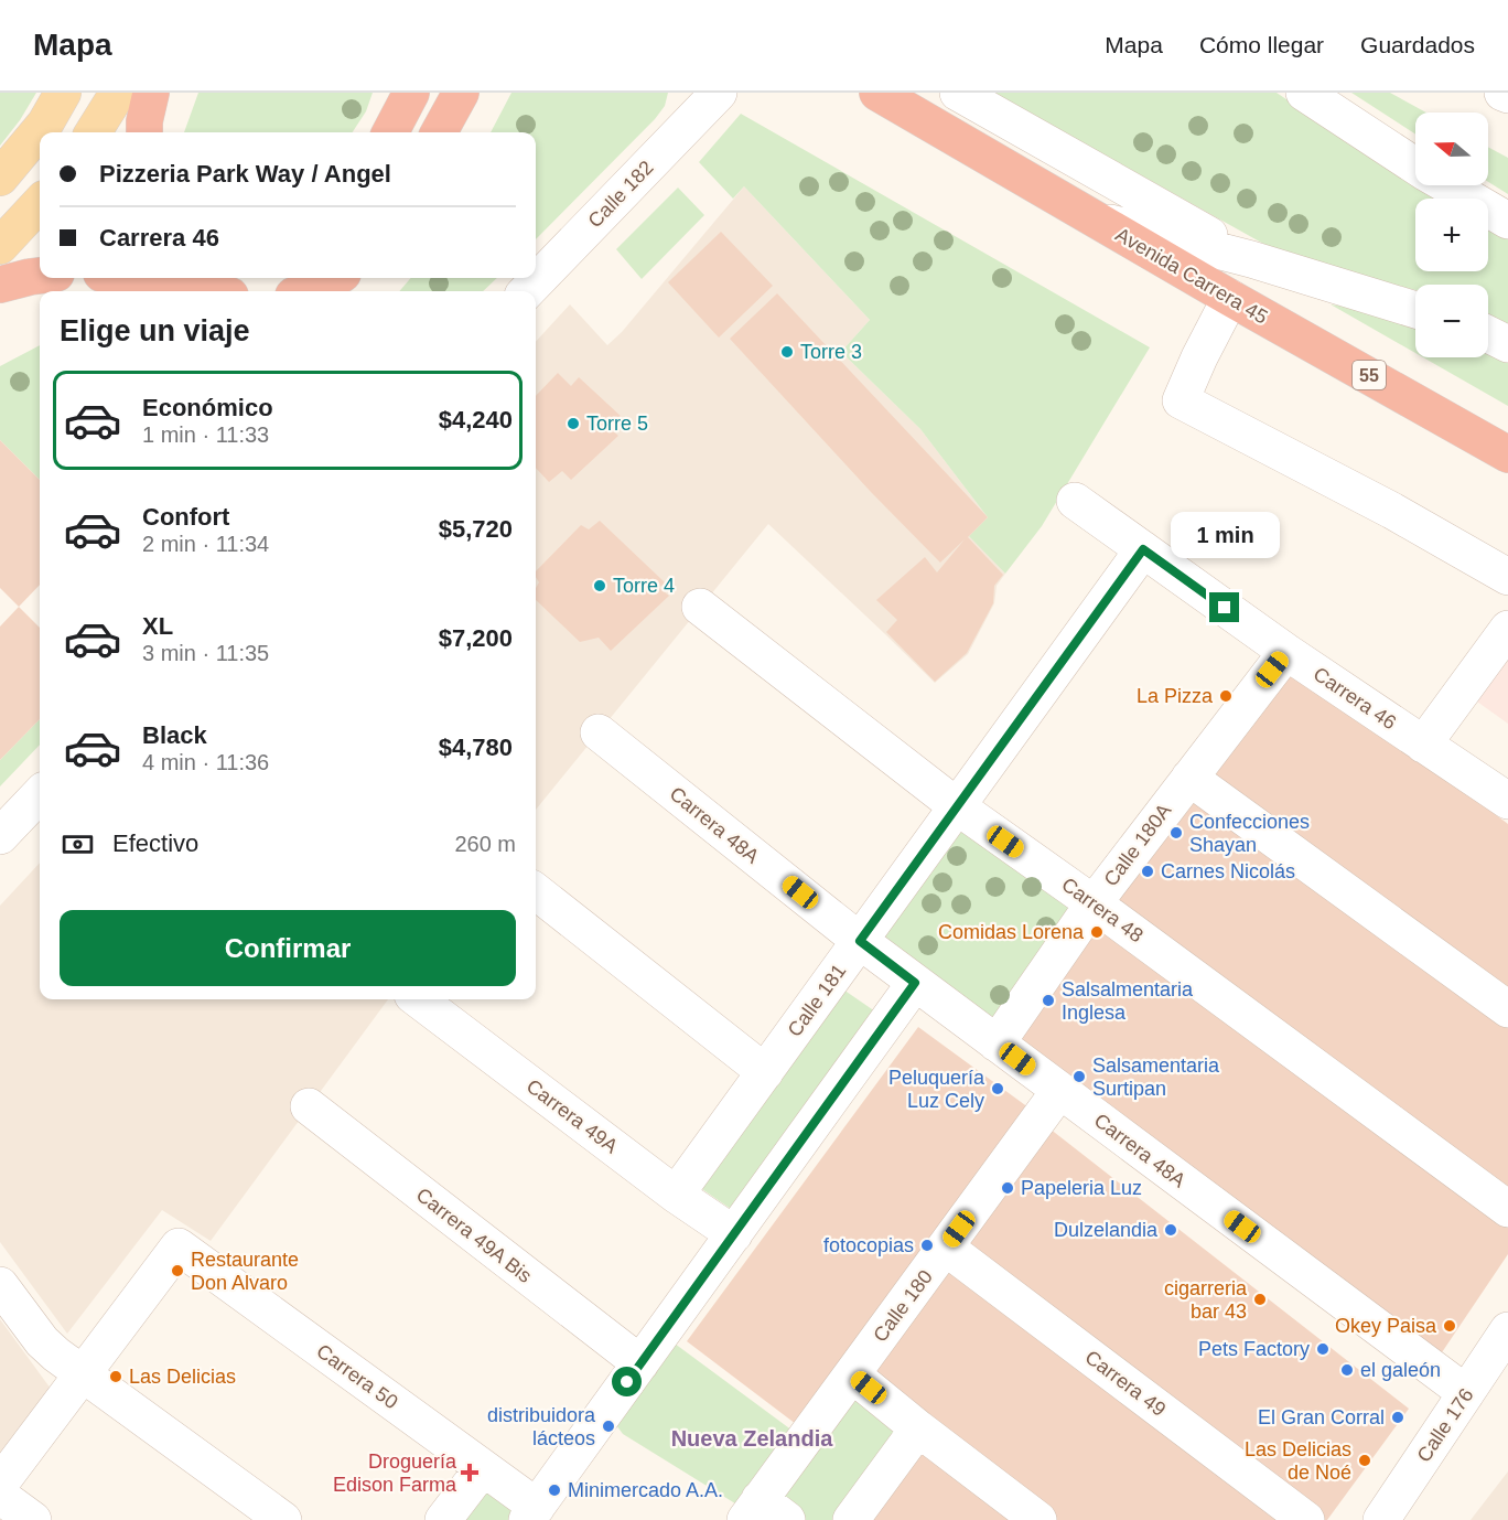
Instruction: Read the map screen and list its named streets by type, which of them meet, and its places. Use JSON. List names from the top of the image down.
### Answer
{
  "streets": {
    "highway": ["Avenida Carrera 45", "55"],
    "street": [
      "Calle 182",
      "Carrera 46",
      "Carrera 48A",
      "Calle 180A",
      "Carrera 48",
      "Calle 181",
      "Carrera 49A",
      "Carrera 49A Bis",
      "Calle 180",
      "Carrera 50",
      "Carrera 49",
      "Calle 176"
    ]
  },
  "crossings": [
    ["Carrera 46", "Calle 180A"],
    ["Carrera 46", "Calle 181"],
    ["Carrera 48A", "Calle 180A"],
    ["Carrera 48A", "Calle 181"],
    ["Carrera 48A", "Calle 180"],
    ["Carrera 48A", "Calle 176"],
    ["Calle 180A", "Carrera 48"],
    ["Carrera 48", "Calle 181"],
    ["Calle 181", "Carrera 49A"],
    ["Calle 180", "Carrera 49"]
  ],
  "districts": ["Nueva Zelandia"],
  "places": {
    "other": [
      "Torre 3",
      "Torre 5",
      "Torre 4",
      "La Pizza",
      "Confecciones Shayan",
      "Carnes Nicolás",
      "Comidas Lorena",
      "Salsalmentaria Inglesa",
      "Salsamentaria Surtipan",
      "Peluquería Luz Cely",
      "Papeleria Luz",
      "Dulzelandia",
      "fotocopias",
      "Restaurante Don Alvaro",
      "cigarreria bar 43",
      "Okey Paisa",
      "Pets Factory",
      "el galeón",
      "Las Delicias",
      "El Gran Corral",
      "distribuidora lácteos",
      "Las Delicias de Noé",
      "Minimercado A.A."
    ],
    "health": ["Droguería Edison Farma"]
  },
  "north": "left",
  "page": {
    "header": "Mapa",
    "nav": ["Mapa", "Cómo llegar", "Guardados"],
    "map_buttons": ["+", "−"],
    "banner": ["Pizzeria Park Way / Angel", "Carrera 46"],
    "heading": "Elige un viaje",
    "list": [
      {
        "name": "Económico",
        "note": "1 min · 11:33",
        "value": "$4,240"
      },
      {
        "name": "Confort",
        "note": "2 min · 11:34",
        "value": "$5,720"
      },
      {
        "name": "XL",
        "note": "3 min · 11:35",
        "value": "$7,200"
      },
      {
        "name": "Black",
        "note": "4 min · 11:36",
        "value": "$4,780"
      }
    ],
    "bubble": "1 min",
    "pay": ["Efectivo", "260 m"],
    "buttons": "Confirmar"
  }
}
